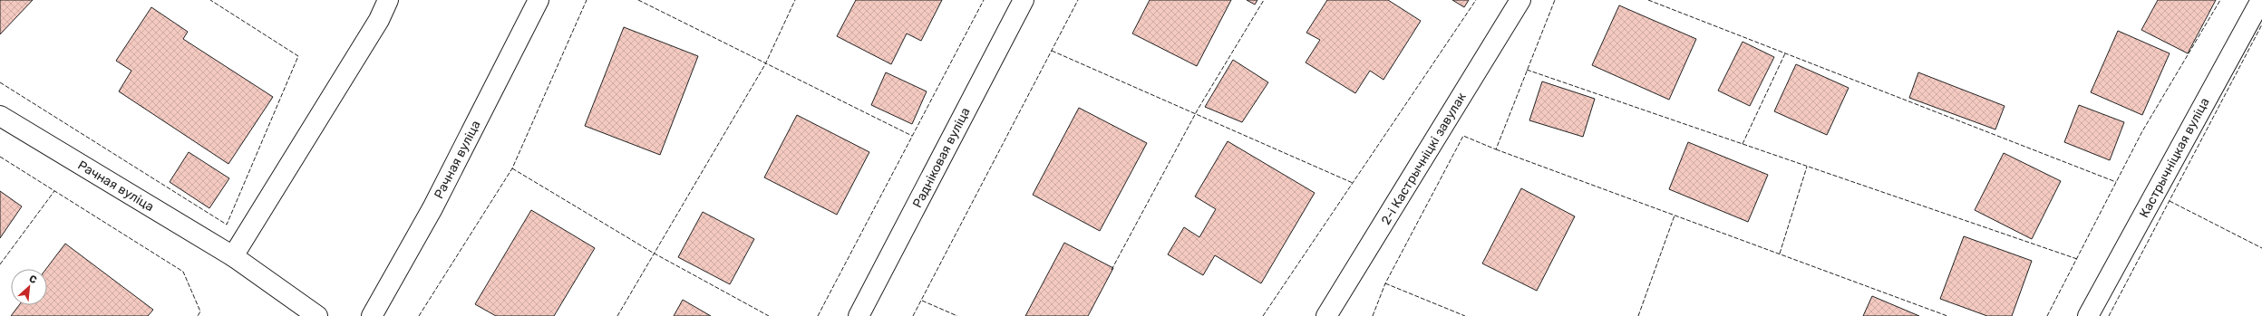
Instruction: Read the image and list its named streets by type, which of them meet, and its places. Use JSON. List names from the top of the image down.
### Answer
{
  "streets": {
    "street": [
      "Радніковая вуліца",
      "Кастрычніцкая вуліца",
      "2-і Кастрычніцкі завулак",
      "Рачная вуліца"
    ]
  },
  "north": "top right"
}
